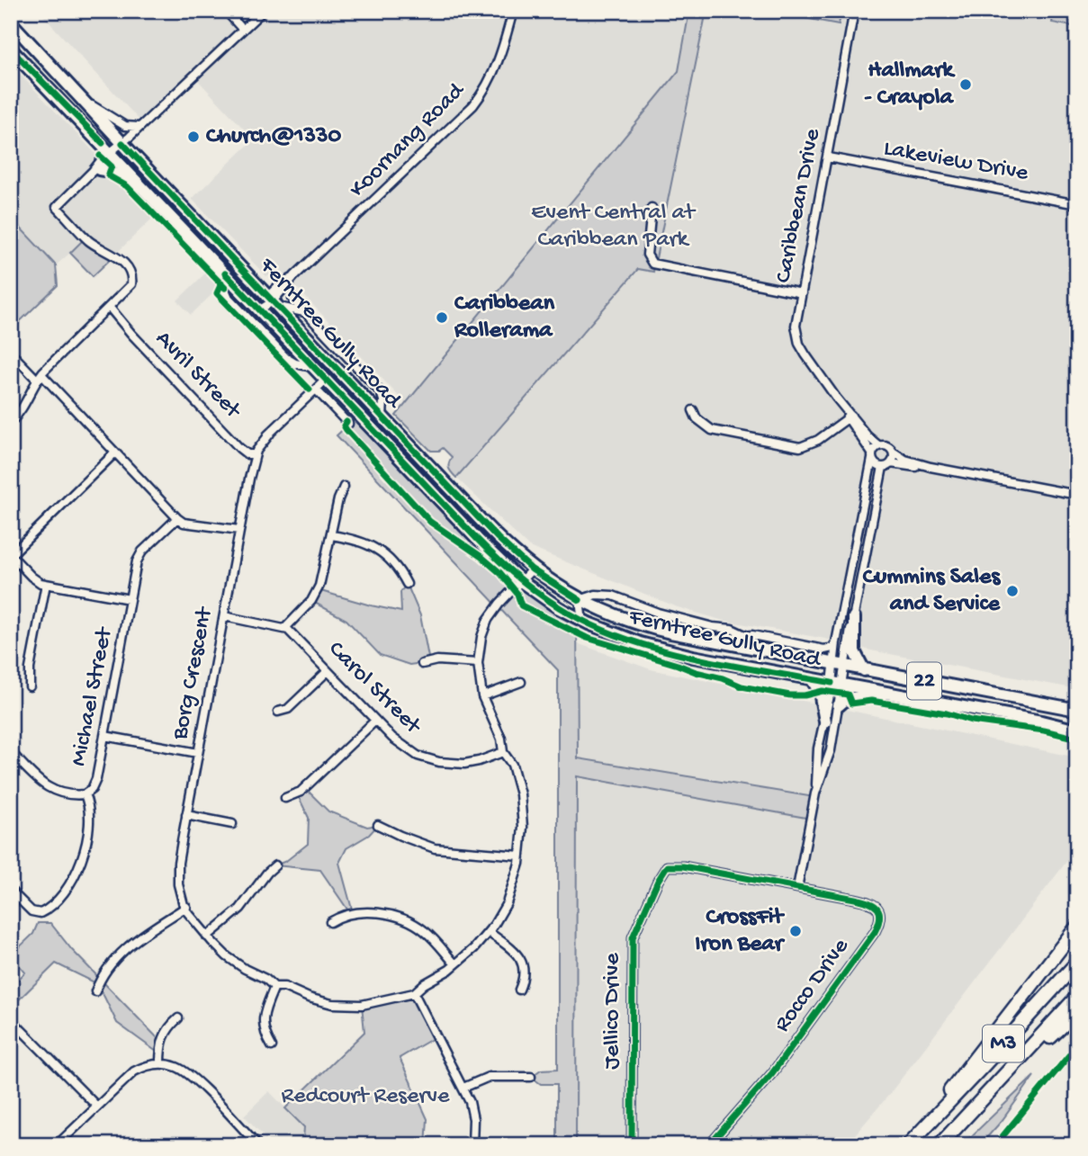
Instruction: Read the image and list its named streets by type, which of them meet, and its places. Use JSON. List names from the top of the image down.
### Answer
{
  "streets": {
    "highway": ["M3"],
    "main road": ["Ferntree Gully Road", "22"],
    "street": [
      "Koornang Road",
      "Lakeview Drive",
      "Caribbean Drive",
      "Avril Street",
      "Borg Crescent",
      "Carol Street",
      "Michael Street",
      "Rocco Drive",
      "Jellico Drive"
    ]
  },
  "crossings": [
    ["Koornang Road", "Ferntree Gully Road"],
    ["Lakeview Drive", "Caribbean Drive"],
    ["Ferntree Gully Road", "Borg Crescent"],
    ["Avril Street", "Borg Crescent"],
    ["Borg Crescent", "Carol Street"],
    ["Rocco Drive", "Jellico Drive"]
  ],
  "parks": ["Event Central at Caribbean Park", "Redcourt Reserve"],
  "places": [
    "Hallmark - Crayola",
    "Church@1330",
    "Caribbean Rollerama",
    "Cummins Sales and Service",
    "CrossFit Iron Bear"
  ]
}
